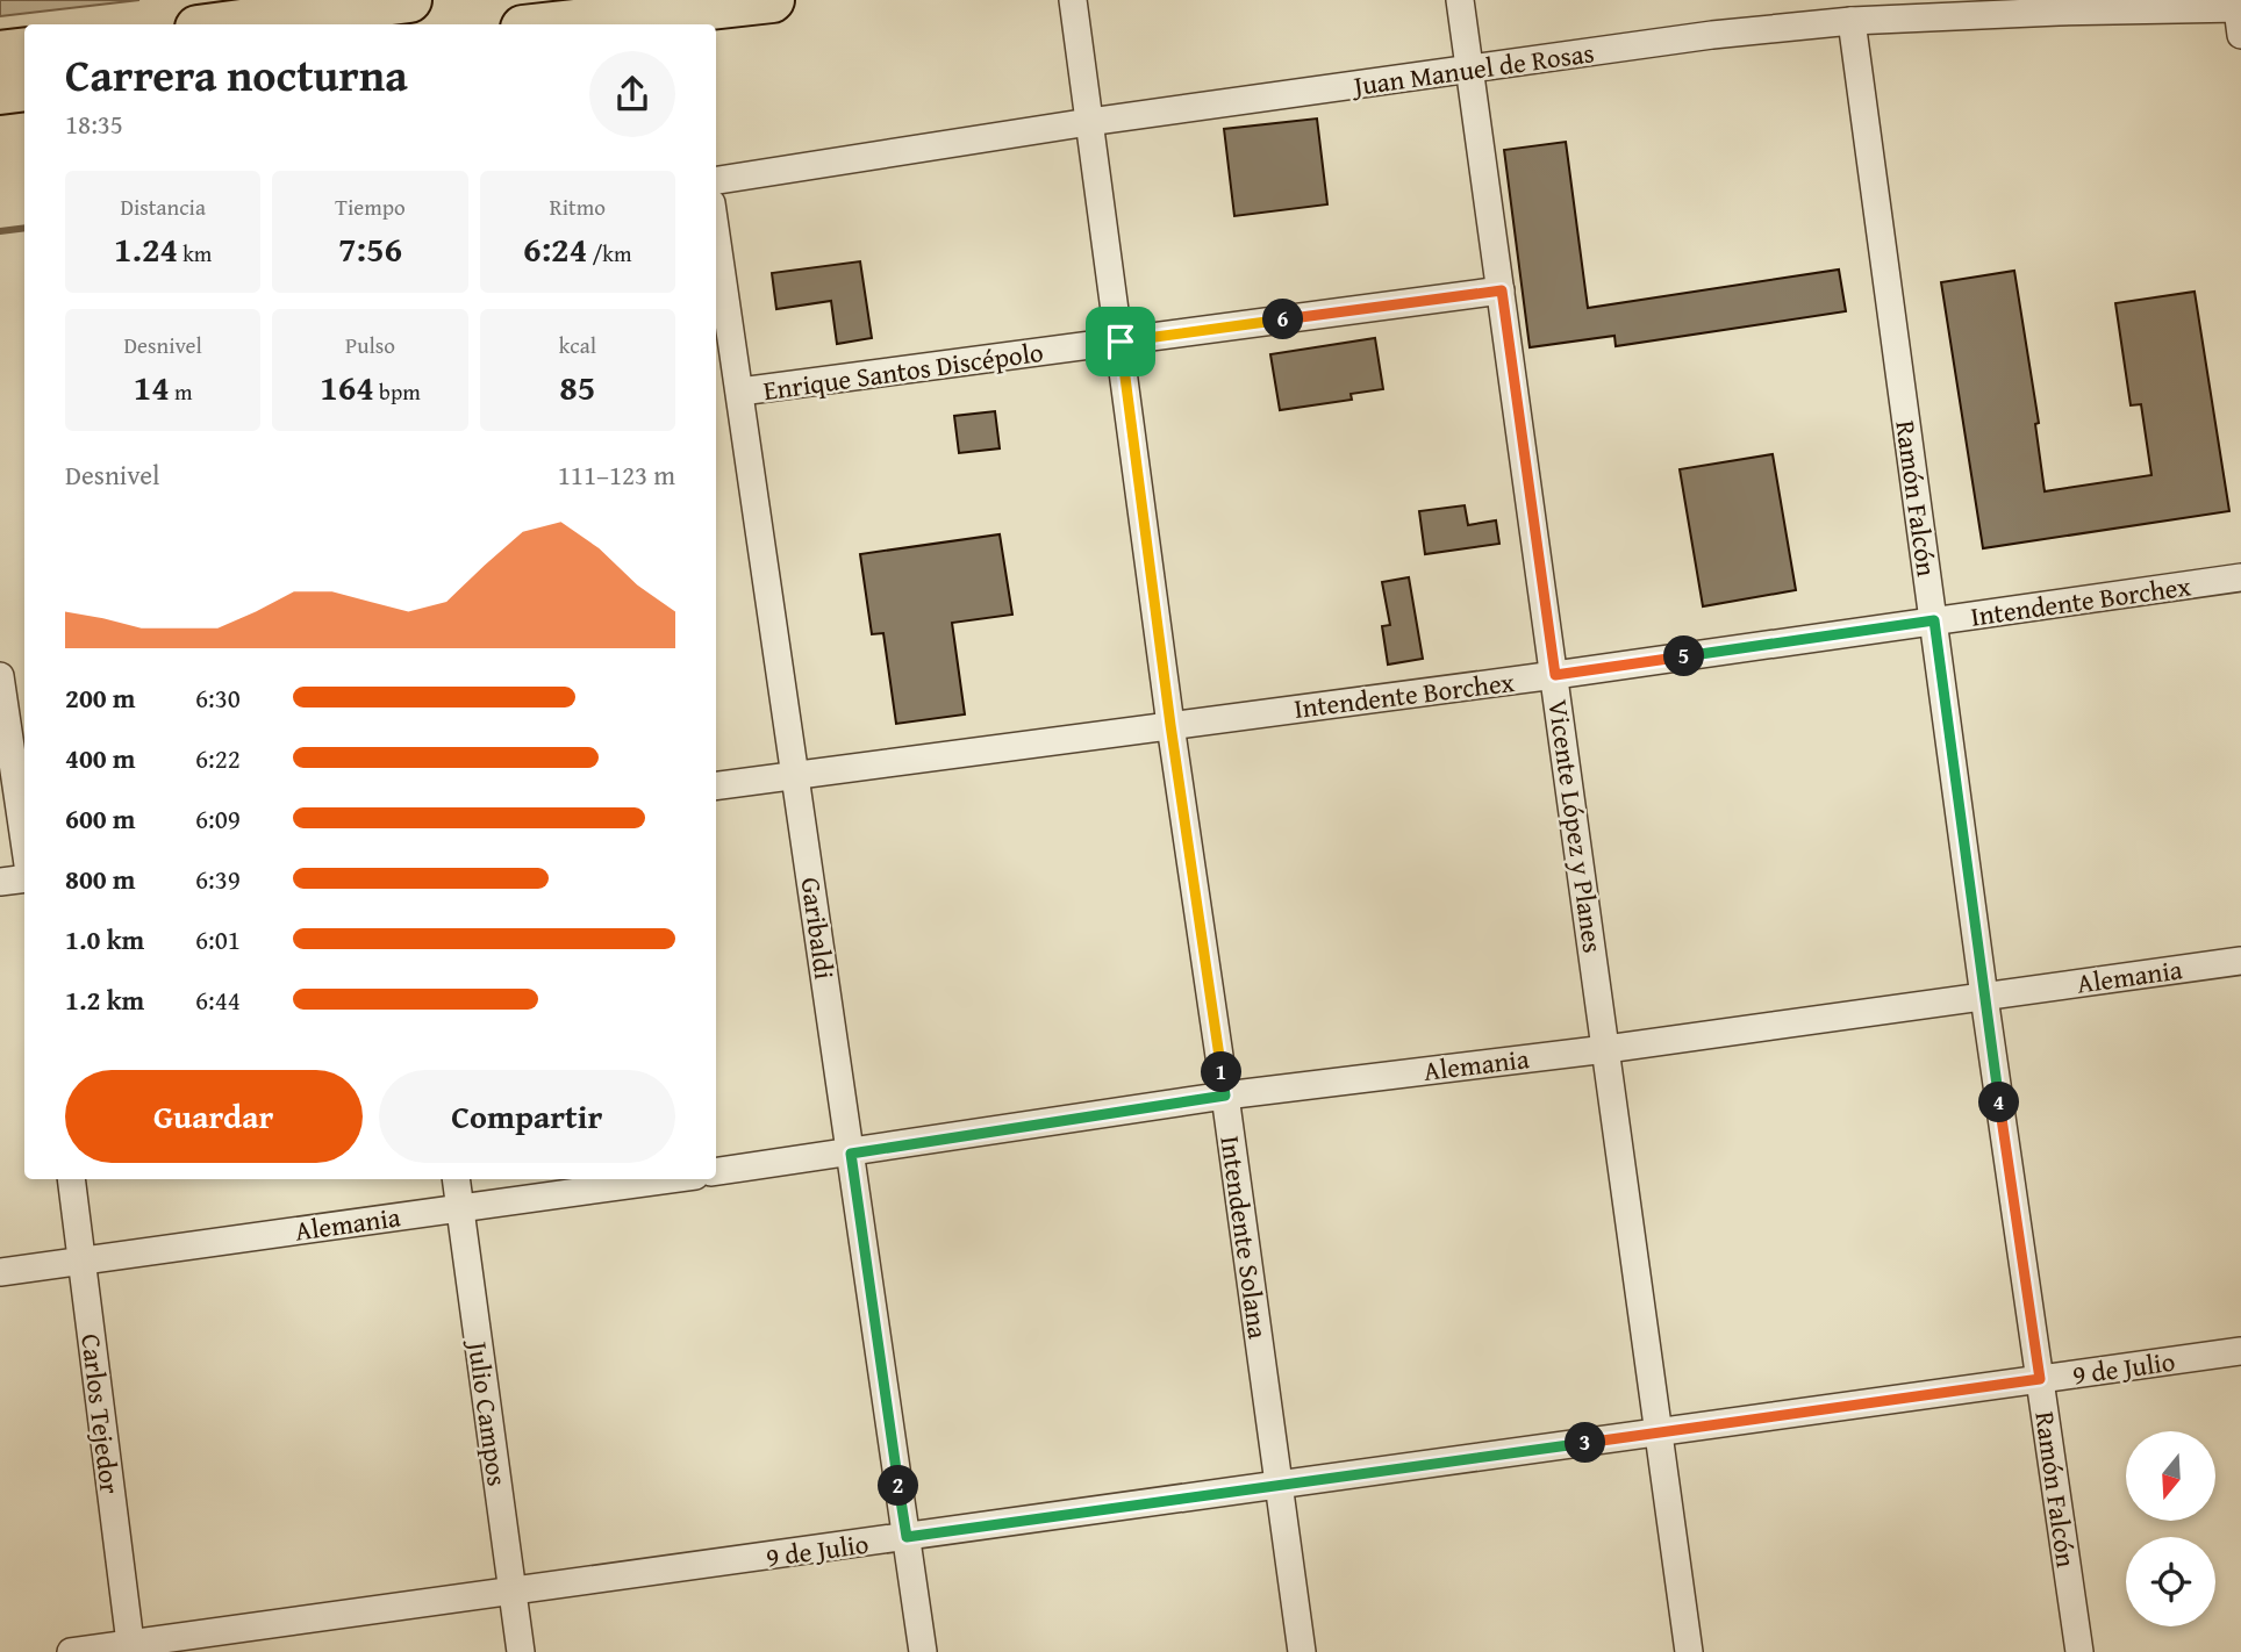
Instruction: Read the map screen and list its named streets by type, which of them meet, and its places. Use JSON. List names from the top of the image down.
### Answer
{
  "streets": {
    "street": [
      "Juan Manuel de Rosas",
      "Enrique Santos Discépolo",
      "Ramón Falcón",
      "Intendente Borchex",
      "Vicente López y Planes",
      "Garibaldi",
      "Alemania",
      "Intendente Solana",
      "9 de Julio",
      "Carlos Tejedor",
      "Julio Campos"
    ]
  },
  "crossings": [
    ["Juan Manuel de Rosas", "Ramón Falcón"],
    ["Juan Manuel de Rosas", "Vicente López y Planes"],
    ["Juan Manuel de Rosas", "Intendente Solana"],
    ["Enrique Santos Discépolo", "Vicente López y Planes"],
    ["Enrique Santos Discépolo", "Garibaldi"],
    ["Enrique Santos Discépolo", "Intendente Solana"],
    ["Ramón Falcón", "Intendente Borchex"],
    ["Ramón Falcón", "Alemania"],
    ["Ramón Falcón", "9 de Julio"],
    ["Intendente Borchex", "Vicente López y Planes"],
    ["Intendente Borchex", "Garibaldi"],
    ["Intendente Borchex", "Intendente Solana"],
    ["Vicente López y Planes", "Alemania"],
    ["Vicente López y Planes", "9 de Julio"],
    ["Garibaldi", "Alemania"],
    ["Garibaldi", "9 de Julio"],
    ["Alemania", "Intendente Solana"],
    ["Alemania", "Carlos Tejedor"],
    ["Alemania", "Julio Campos"],
    ["Intendente Solana", "9 de Julio"],
    ["9 de Julio", "Carlos Tejedor"],
    ["9 de Julio", "Julio Campos"]
  ],
  "north": "bottom",
  "page": {
    "heading": ["Carrera nocturna", "18:35"],
    "stats": [
      ["Distancia", "1.24 km"],
      ["Tiempo", "7:56"],
      ["Ritmo", "6:24 /km"],
      ["Desnivel", "14 m"],
      ["Pulso", "164 bpm"],
      ["kcal", "85"]
    ],
    "pins": [
      "6",
      "5",
      "1",
      "4",
      "3",
      "2"
    ],
    "chart": ["Desnivel", "111–123 m"],
    "list": [
      {
        "name": "200 m",
        "note": "6:30"
      },
      {
        "name": "400 m",
        "note": "6:22"
      },
      {
        "name": "600 m",
        "note": "6:09"
      },
      {
        "name": "800 m",
        "note": "6:39"
      },
      {
        "name": "1.0 km",
        "note": "6:01"
      },
      {
        "name": "1.2 km",
        "note": "6:44"
      }
    ],
    "buttons": ["Guardar", "Compartir"]
  }
}
